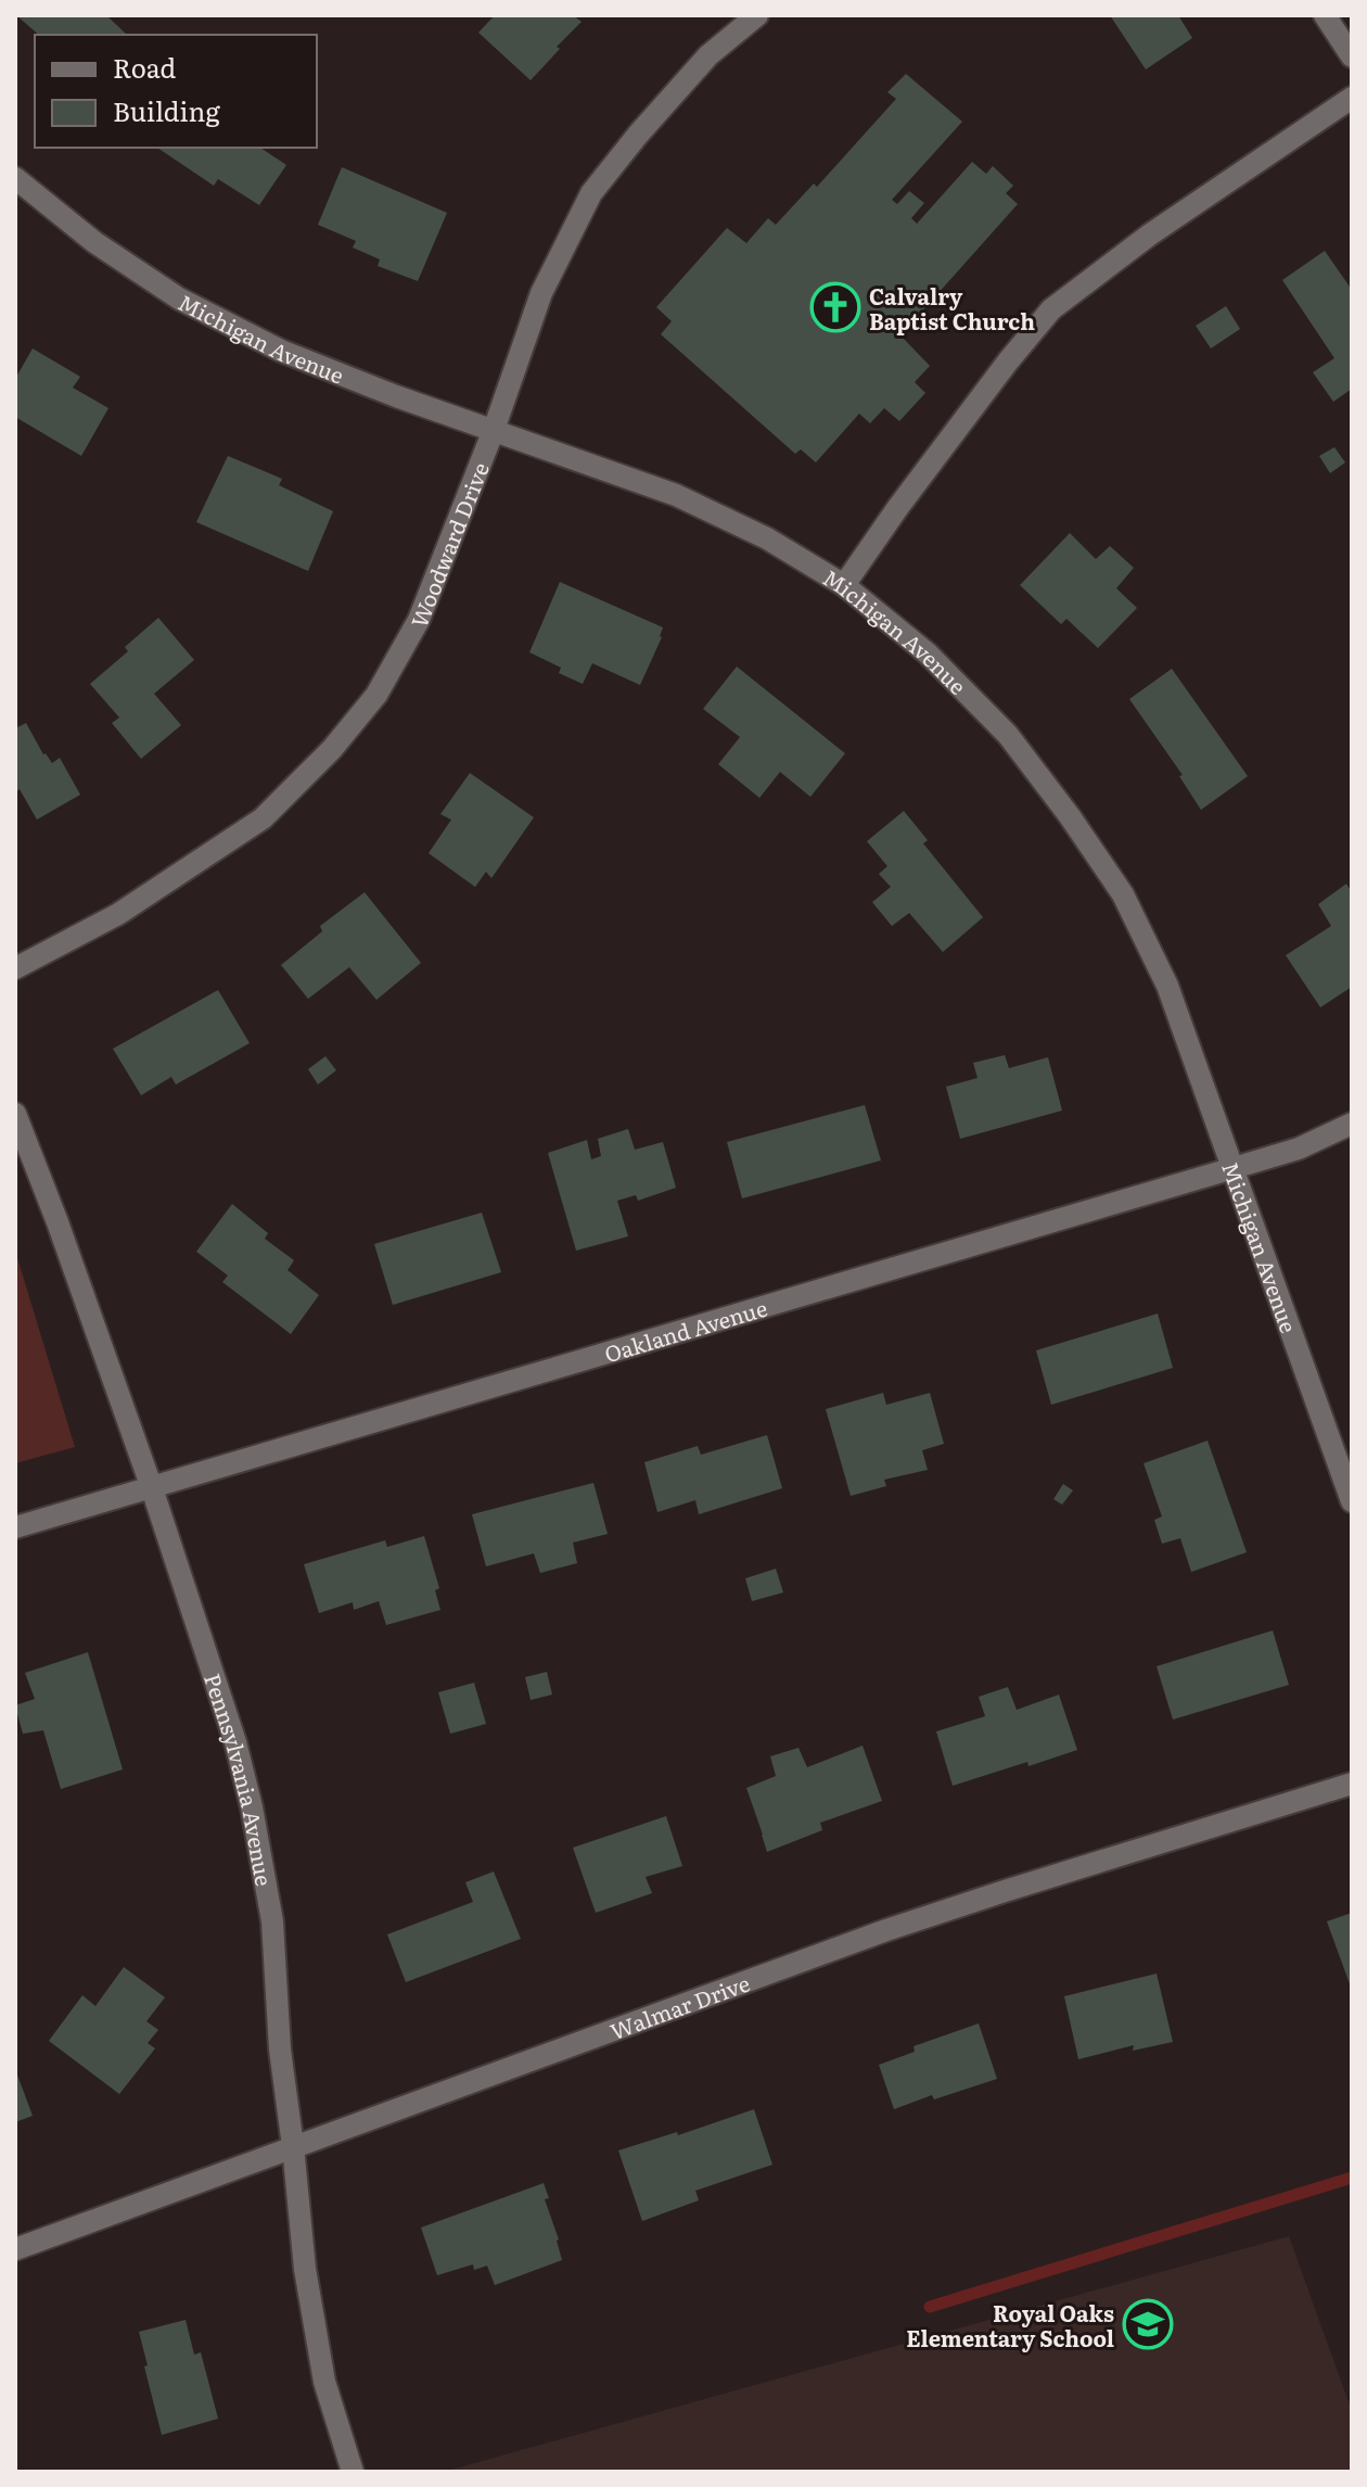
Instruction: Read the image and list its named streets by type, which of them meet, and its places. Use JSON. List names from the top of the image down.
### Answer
{
  "streets": {
    "street": [
      "Michigan Avenue",
      "Woodward Drive",
      "Oakland Avenue",
      "Pennsylvania Avenue",
      "Walmar Drive"
    ]
  },
  "crossings": [
    ["Michigan Avenue", "Woodward Drive"],
    ["Michigan Avenue", "Oakland Avenue"],
    ["Oakland Avenue", "Pennsylvania Avenue"],
    ["Pennsylvania Avenue", "Walmar Drive"]
  ],
  "places": {
    "church": ["Calvalry Baptist Church"],
    "school or university": ["Royal Oaks Elementary School"]
  },
  "legend": ["Road", "Building"]
}
